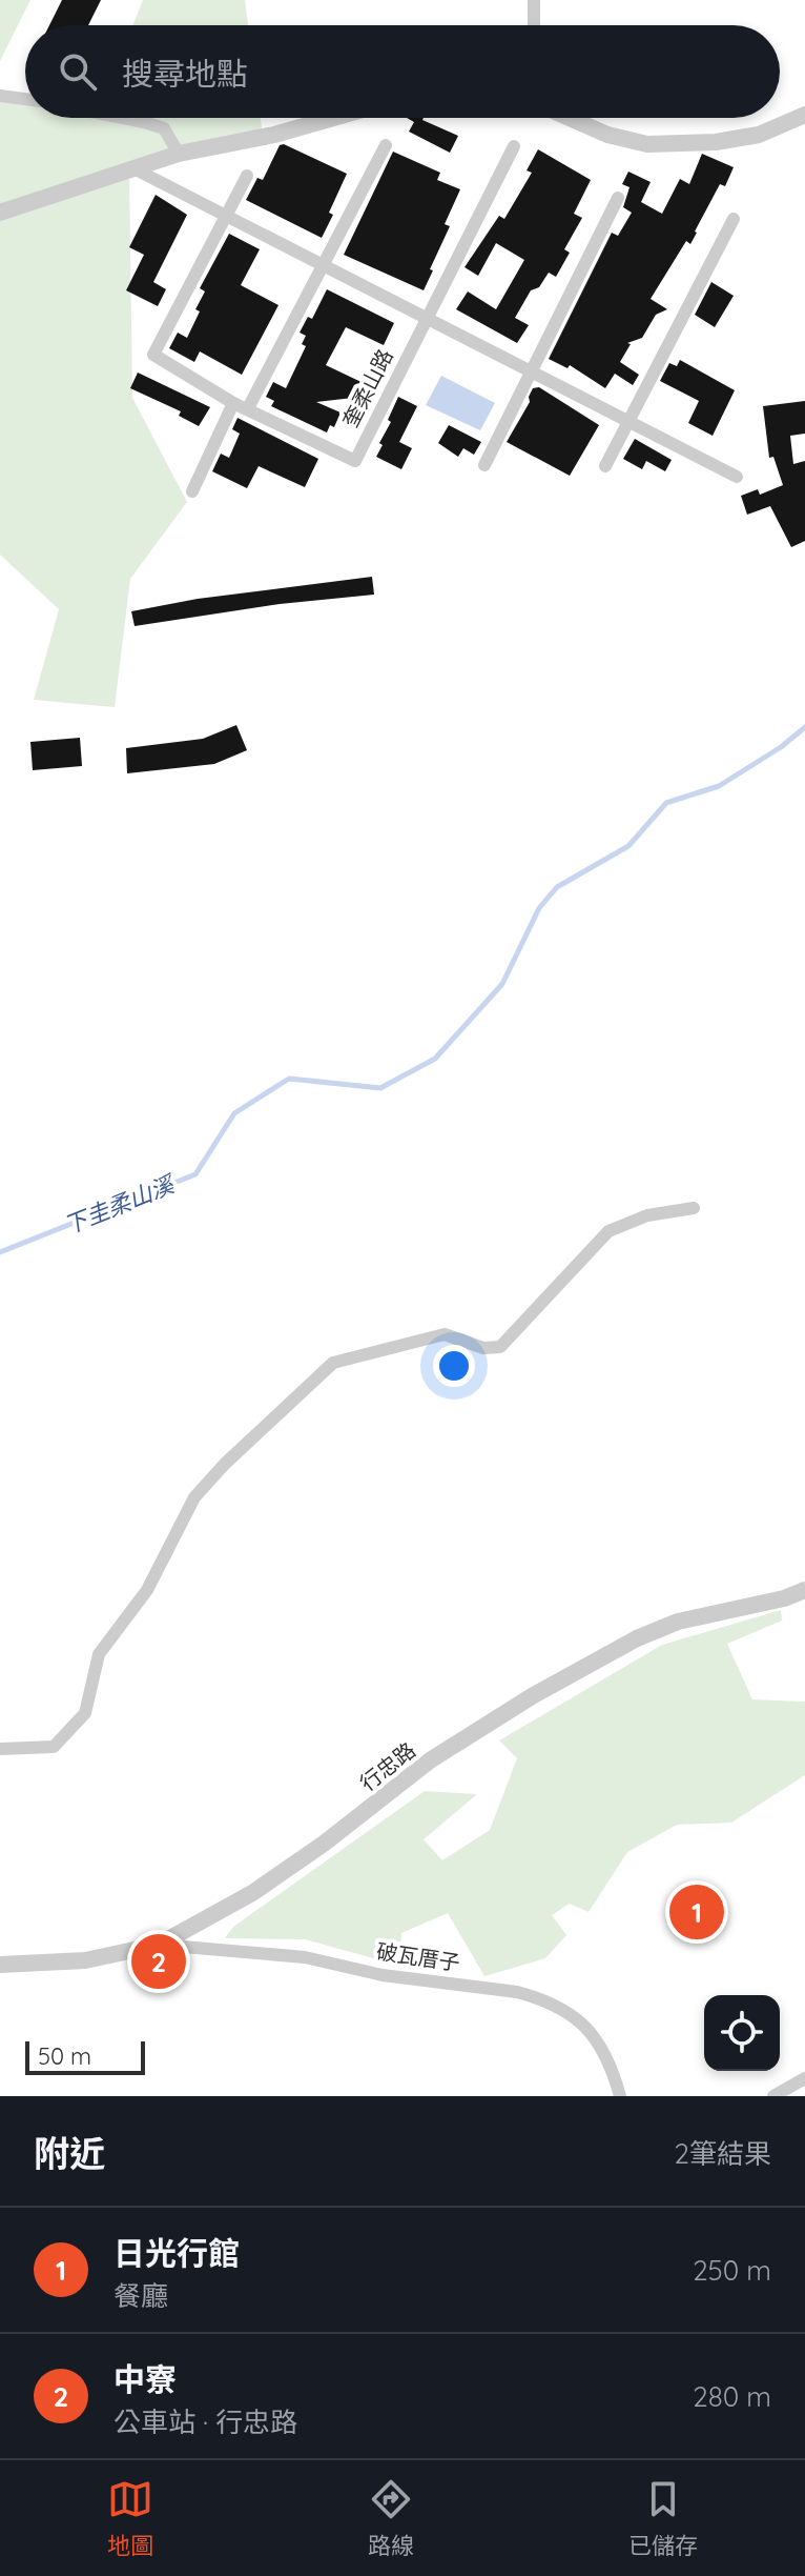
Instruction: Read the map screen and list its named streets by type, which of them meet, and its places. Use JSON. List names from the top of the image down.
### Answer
{
  "streets": {
    "street": ["奎柔山路", "行忠路", "破瓦厝子"]
  },
  "crossings": [
    ["行忠路", "破瓦厝子"]
  ],
  "water": ["下圭柔山溪"],
  "scale_bar": "50 m",
  "page": {
    "search": "搜尋地點",
    "pins": ["1", "2"],
    "scale": "50 m",
    "heading": ["附近", "2筆結果"],
    "list": [
      {
        "mark": "1",
        "name": "日光行館",
        "note": "餐廳",
        "value": "250 m"
      },
      {
        "mark": "2",
        "name": "中寮",
        "note": "公車站 · 行忠路",
        "value": "280 m"
      }
    ],
    "nav": ["地圖", "路線", "已儲存"]
  }
}
